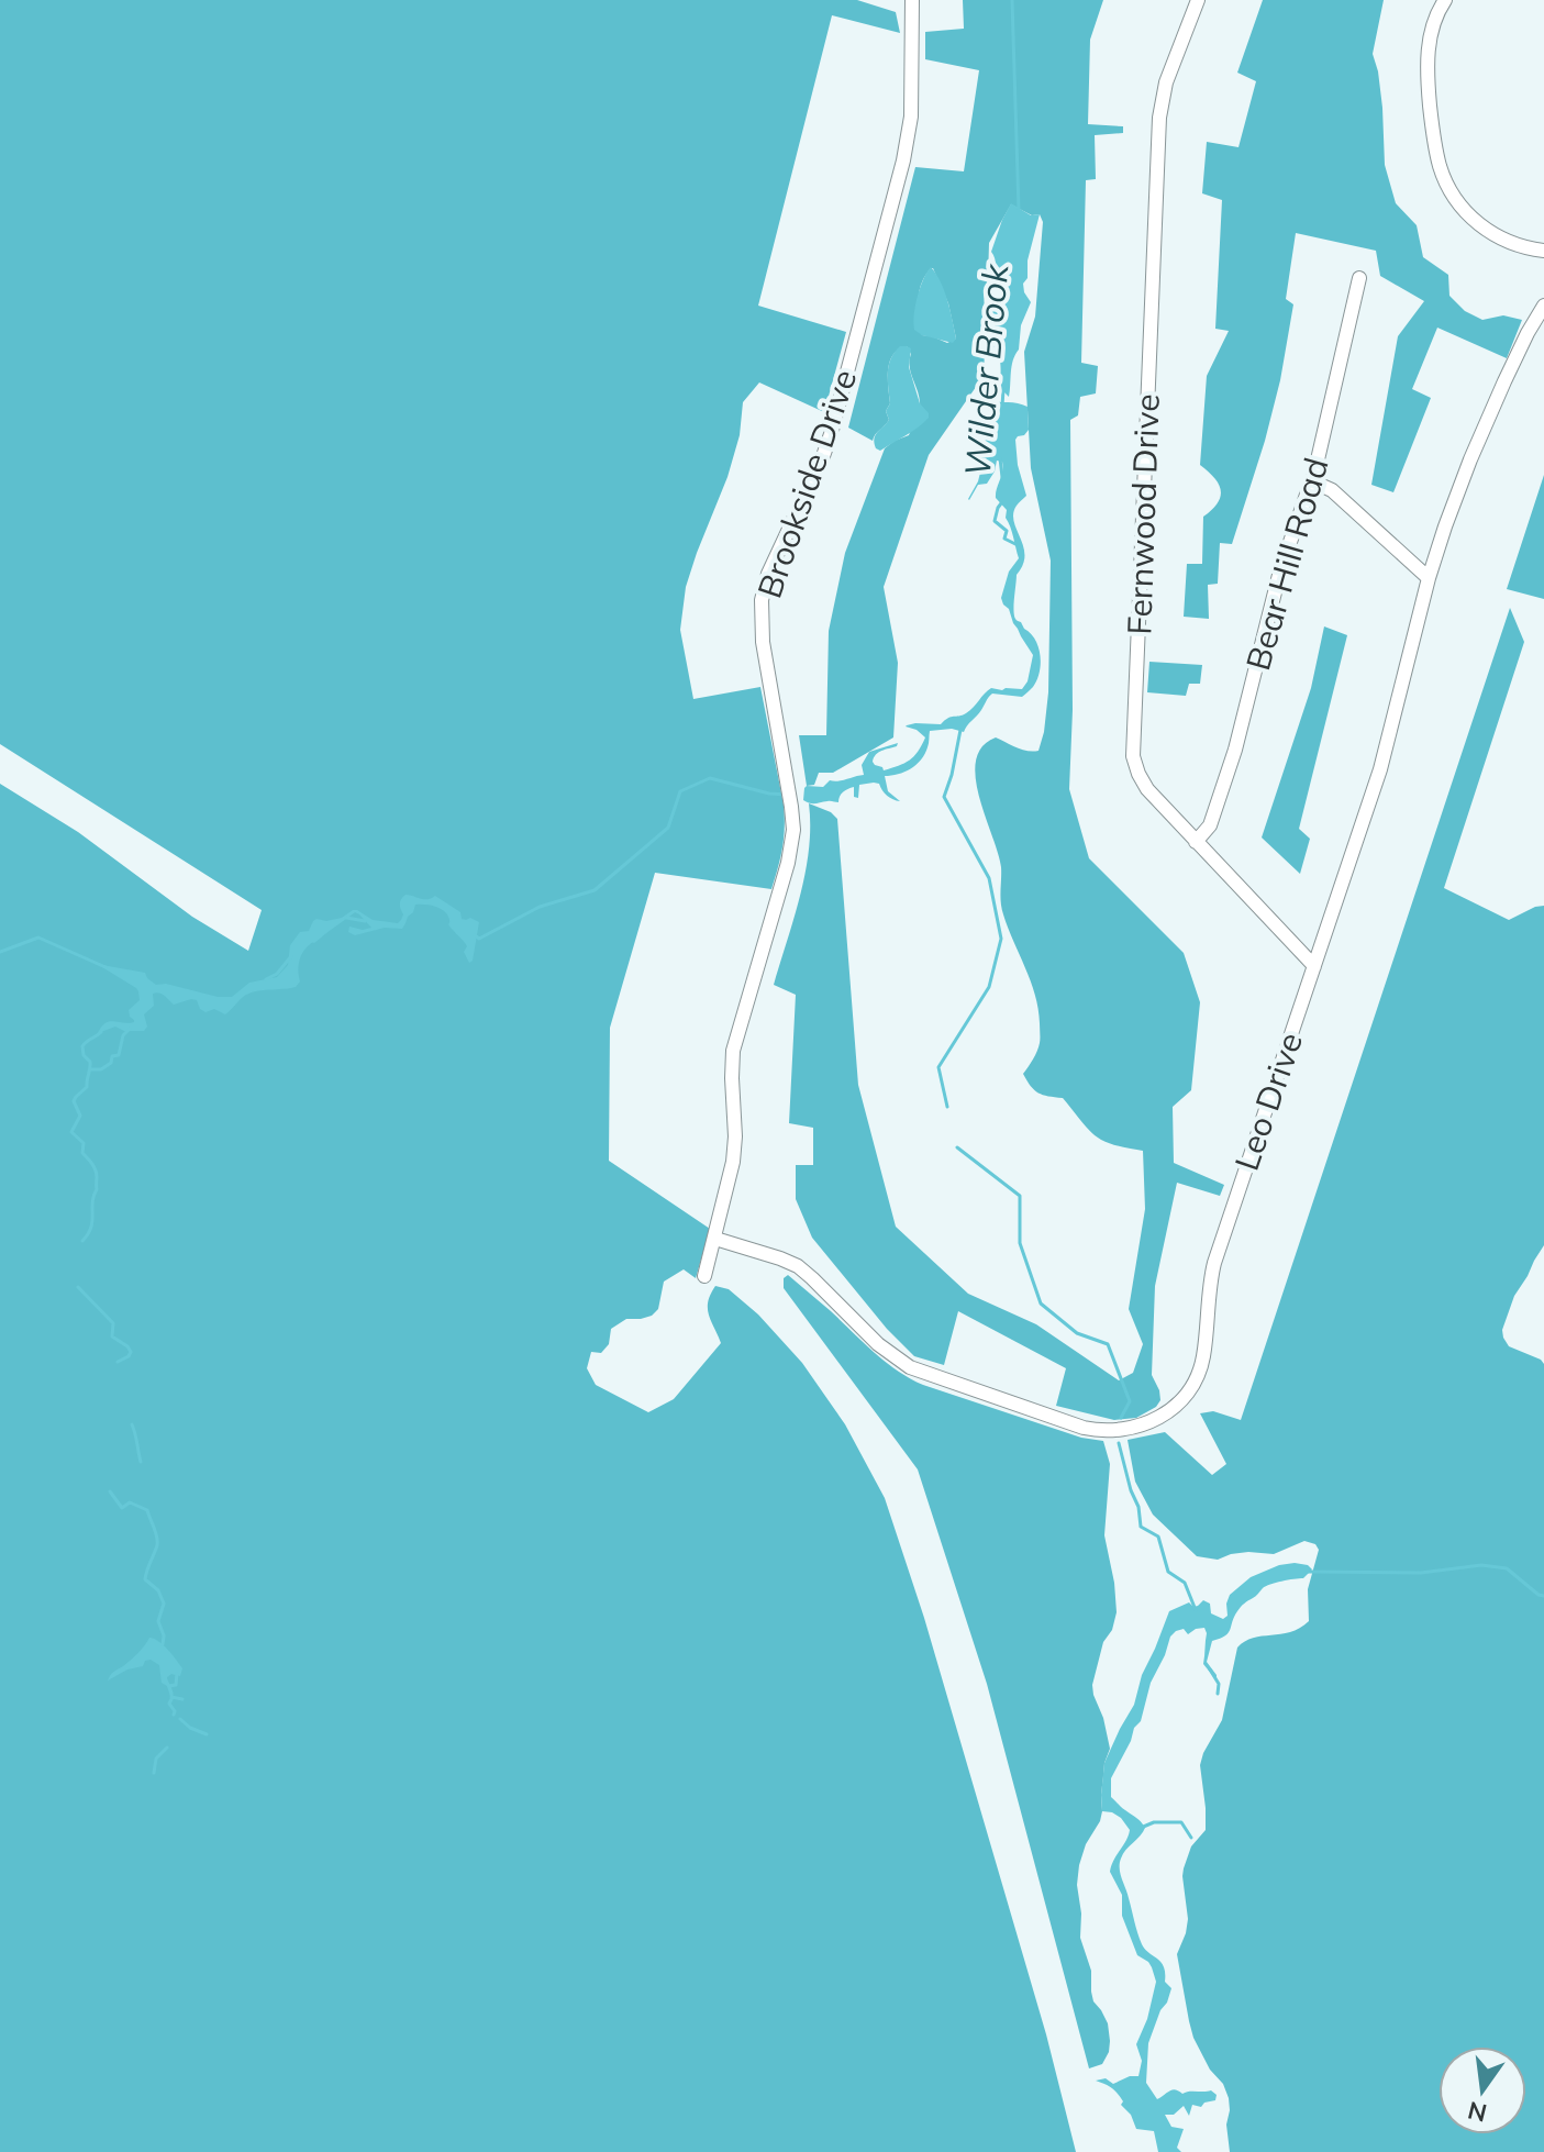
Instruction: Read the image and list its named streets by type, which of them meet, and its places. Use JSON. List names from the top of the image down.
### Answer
{
  "streets": {
    "street": [
      "Brookside Drive",
      "Fernwood Drive",
      "Bear Hill Road",
      "Leo Drive"
    ]
  },
  "crossings": [
    ["Brookside Drive", "Leo Drive"],
    ["Fernwood Drive", "Bear Hill Road"],
    ["Fernwood Drive", "Leo Drive"]
  ],
  "water": ["Wilder Brook"],
  "north": "bottom"
}
